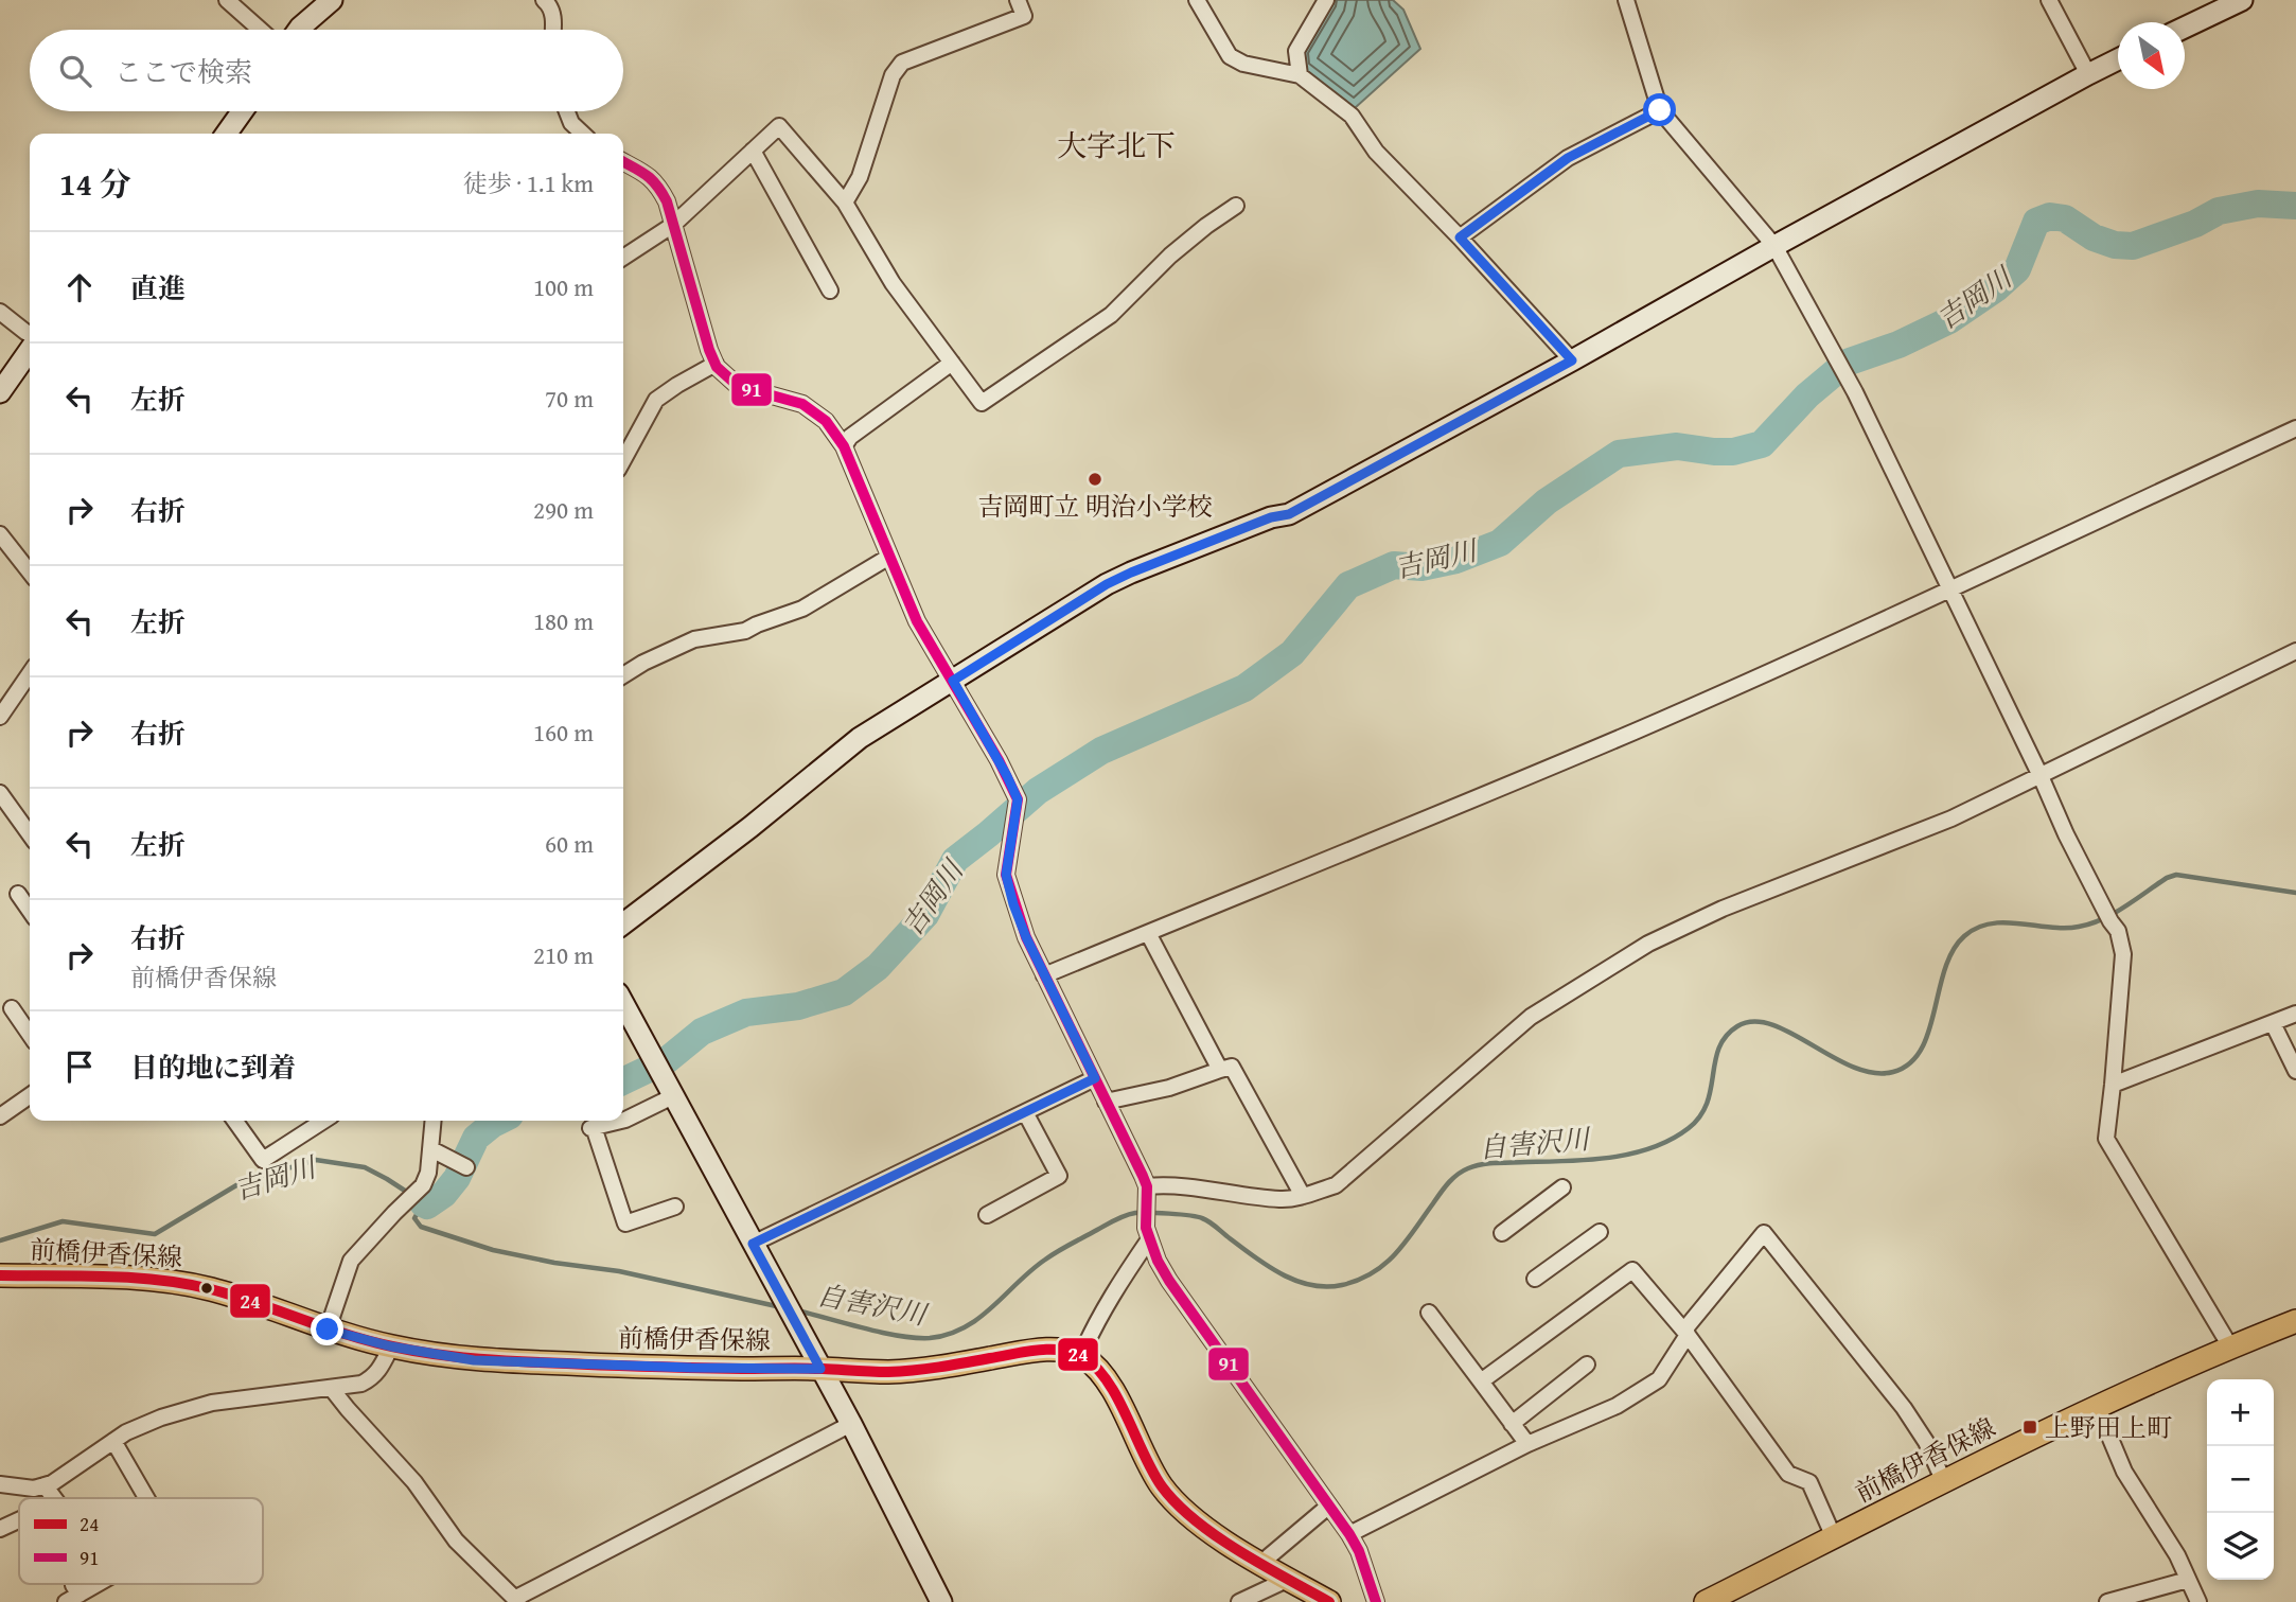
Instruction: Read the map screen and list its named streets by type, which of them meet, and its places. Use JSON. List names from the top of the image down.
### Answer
{
  "streets": {
    "main road": ["前橋伊香保線"]
  },
  "districts": ["大字北下"],
  "water": ["吉岡川", "自害沢川"],
  "places": {
    "other": ["吉岡町立 明治小学校"],
    "transit": ["上野田上町"]
  },
  "lines": ["transit line 91", "transit line 24"],
  "legend": ["24", "91"],
  "north": "bottom right",
  "page": {
    "search": "ここで検索",
    "heading": ["14 分", "徒歩 · 1.1 km"],
    "list": [
      ["直進", "100 m"],
      ["左折", "70 m"],
      ["右折", "290 m"],
      ["左折", "180 m"],
      ["右折", "160 m"],
      ["左折", "60 m"],
      ["右折", "前橋伊香保線", "210 m"],
      "目的地に到着"
    ],
    "map_buttons": ["+", "−"]
  }
}
